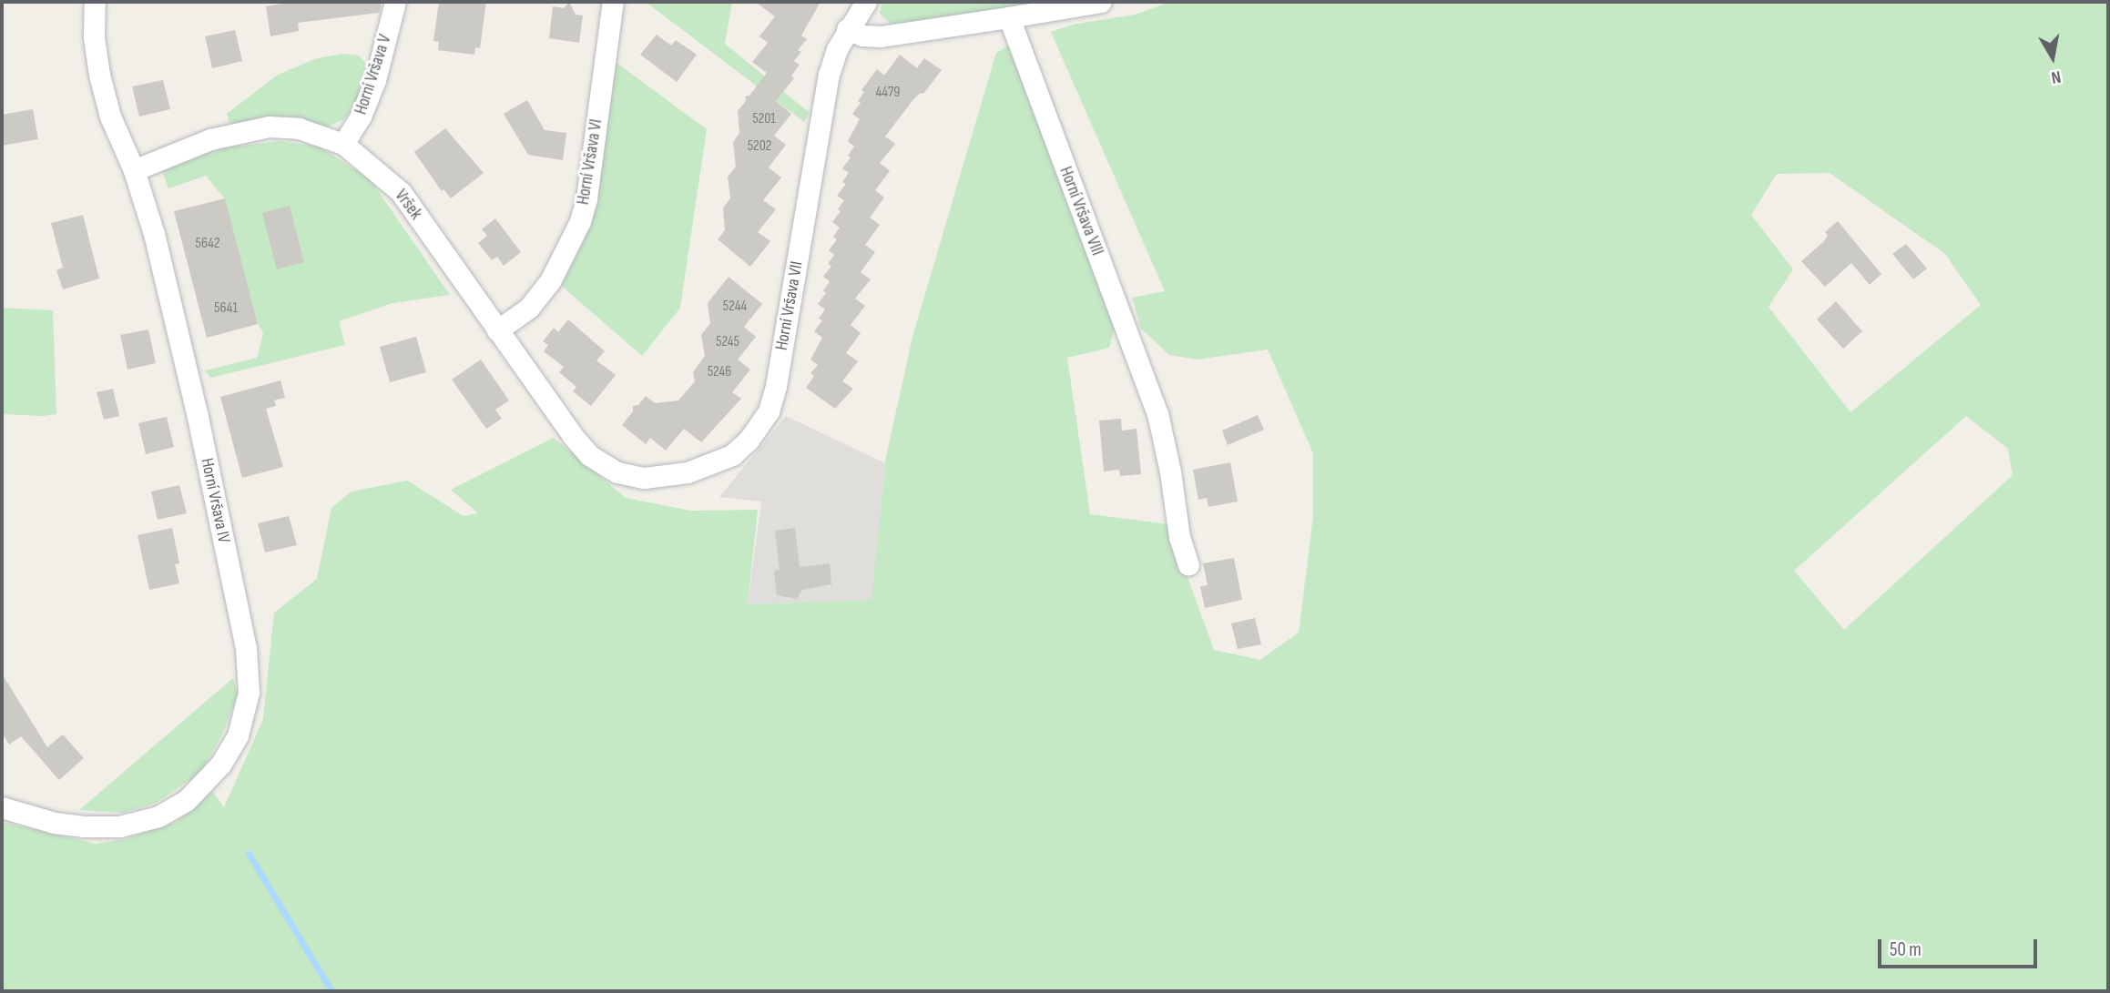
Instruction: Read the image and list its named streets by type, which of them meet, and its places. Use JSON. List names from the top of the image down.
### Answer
{
  "streets": {
    "street": [
      "Horní Vršava V",
      "Horní Vršava VI",
      "Vršek",
      "Horní Vršava VIII",
      "Horní Vršava VII",
      "Horní Vršava IV"
    ]
  },
  "crossings": [
    ["Horní Vršava V", "Vršek"],
    ["Horní Vršava VI", "Vršek"],
    ["Vršek", "Horní Vršava VII"],
    ["Vršek", "Horní Vršava IV"]
  ],
  "house_numbers": [
    "4479",
    "5201",
    "5202",
    "5642",
    "5244",
    "5641",
    "5245",
    "5246"
  ],
  "scale_bar": "50 m",
  "north": "bottom"
}
